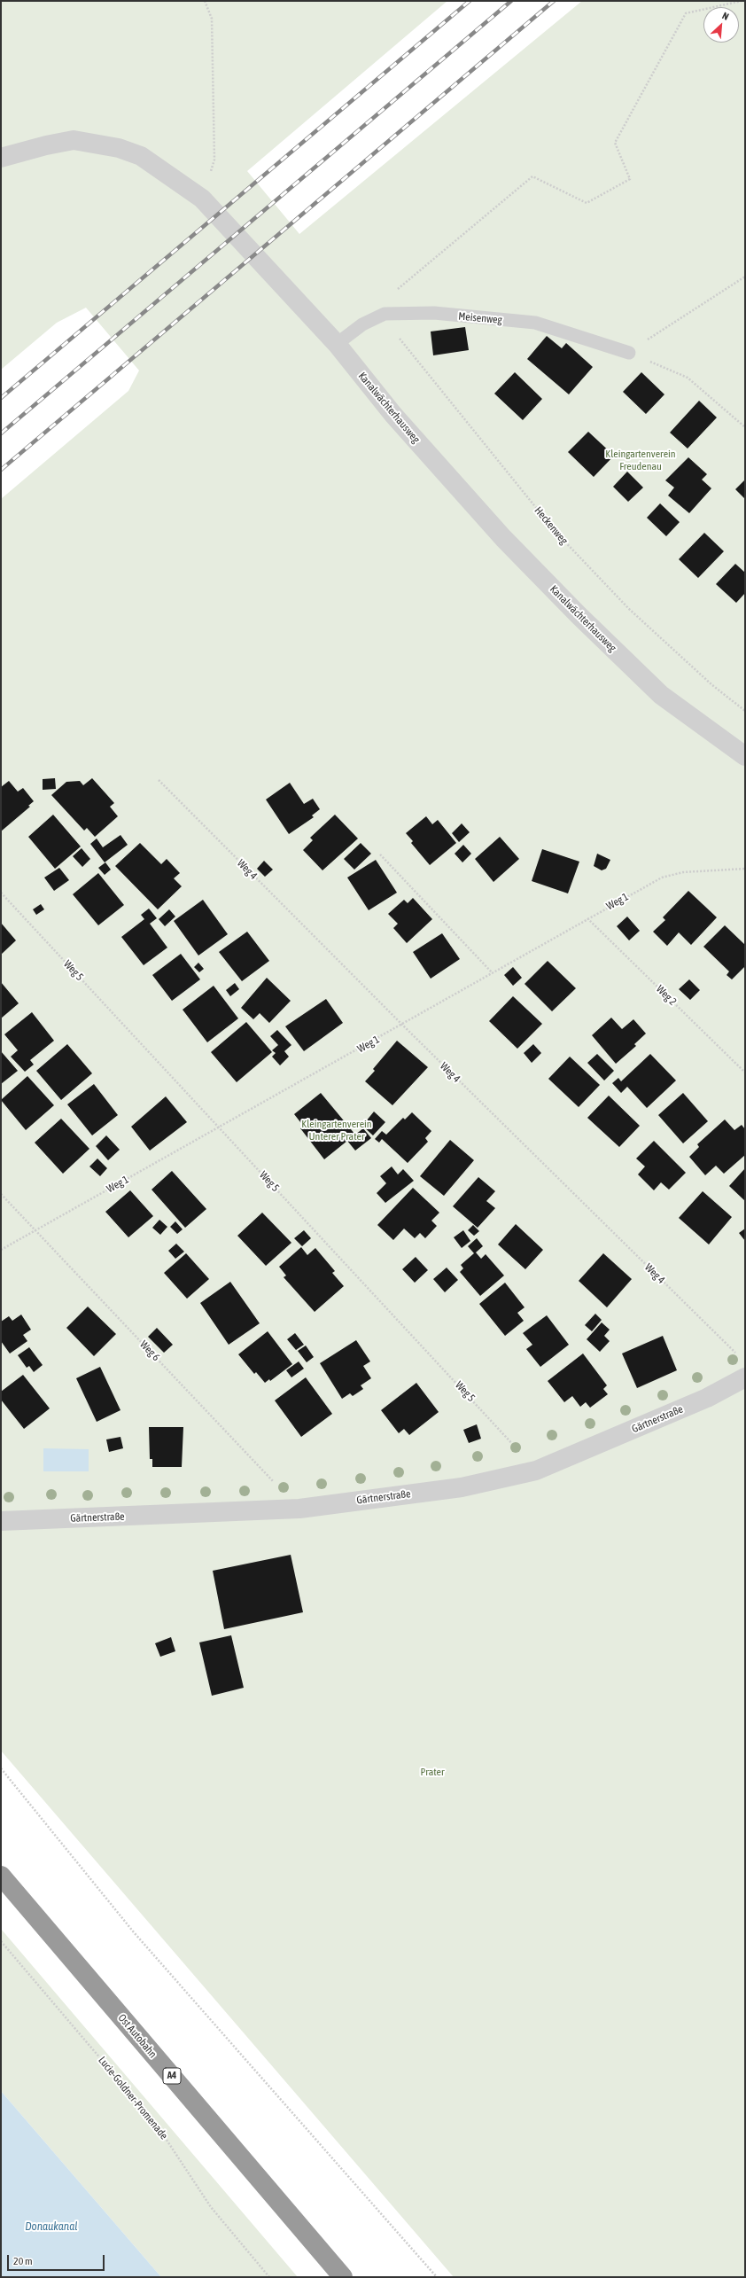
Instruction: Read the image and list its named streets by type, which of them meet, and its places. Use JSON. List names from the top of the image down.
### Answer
{
  "streets": {
    "highway": ["Ost Autobahn", "A4"],
    "street": ["Kanalwächterhausweg", "Gärtnerstraße"],
    "lane": ["Meisenweg"],
    "path": [
      "Heckenweg",
      "Weg 4",
      "Weg 1",
      "Weg 5",
      "Weg 2",
      "Weg 6",
      "Lucie-Goldner-Promenade"
    ]
  },
  "crossings": [
    ["Meisenweg", "Kanalwächterhausweg"],
    ["Meisenweg", "Heckenweg"],
    ["Weg 4", "Weg 1"],
    ["Weg 1", "Weg 5"],
    ["Weg 1", "Weg 2"],
    ["Weg 1", "Weg 6"],
    ["Weg 5", "Gärtnerstraße"],
    ["Weg 6", "Gärtnerstraße"]
  ],
  "water": ["Donaukanal"],
  "parks": ["Kleingartenverein Freudenau", "Kleingartenverein Unterer Prater", "Prater"],
  "scale_bar": "20 m",
  "north": "top right"
}
